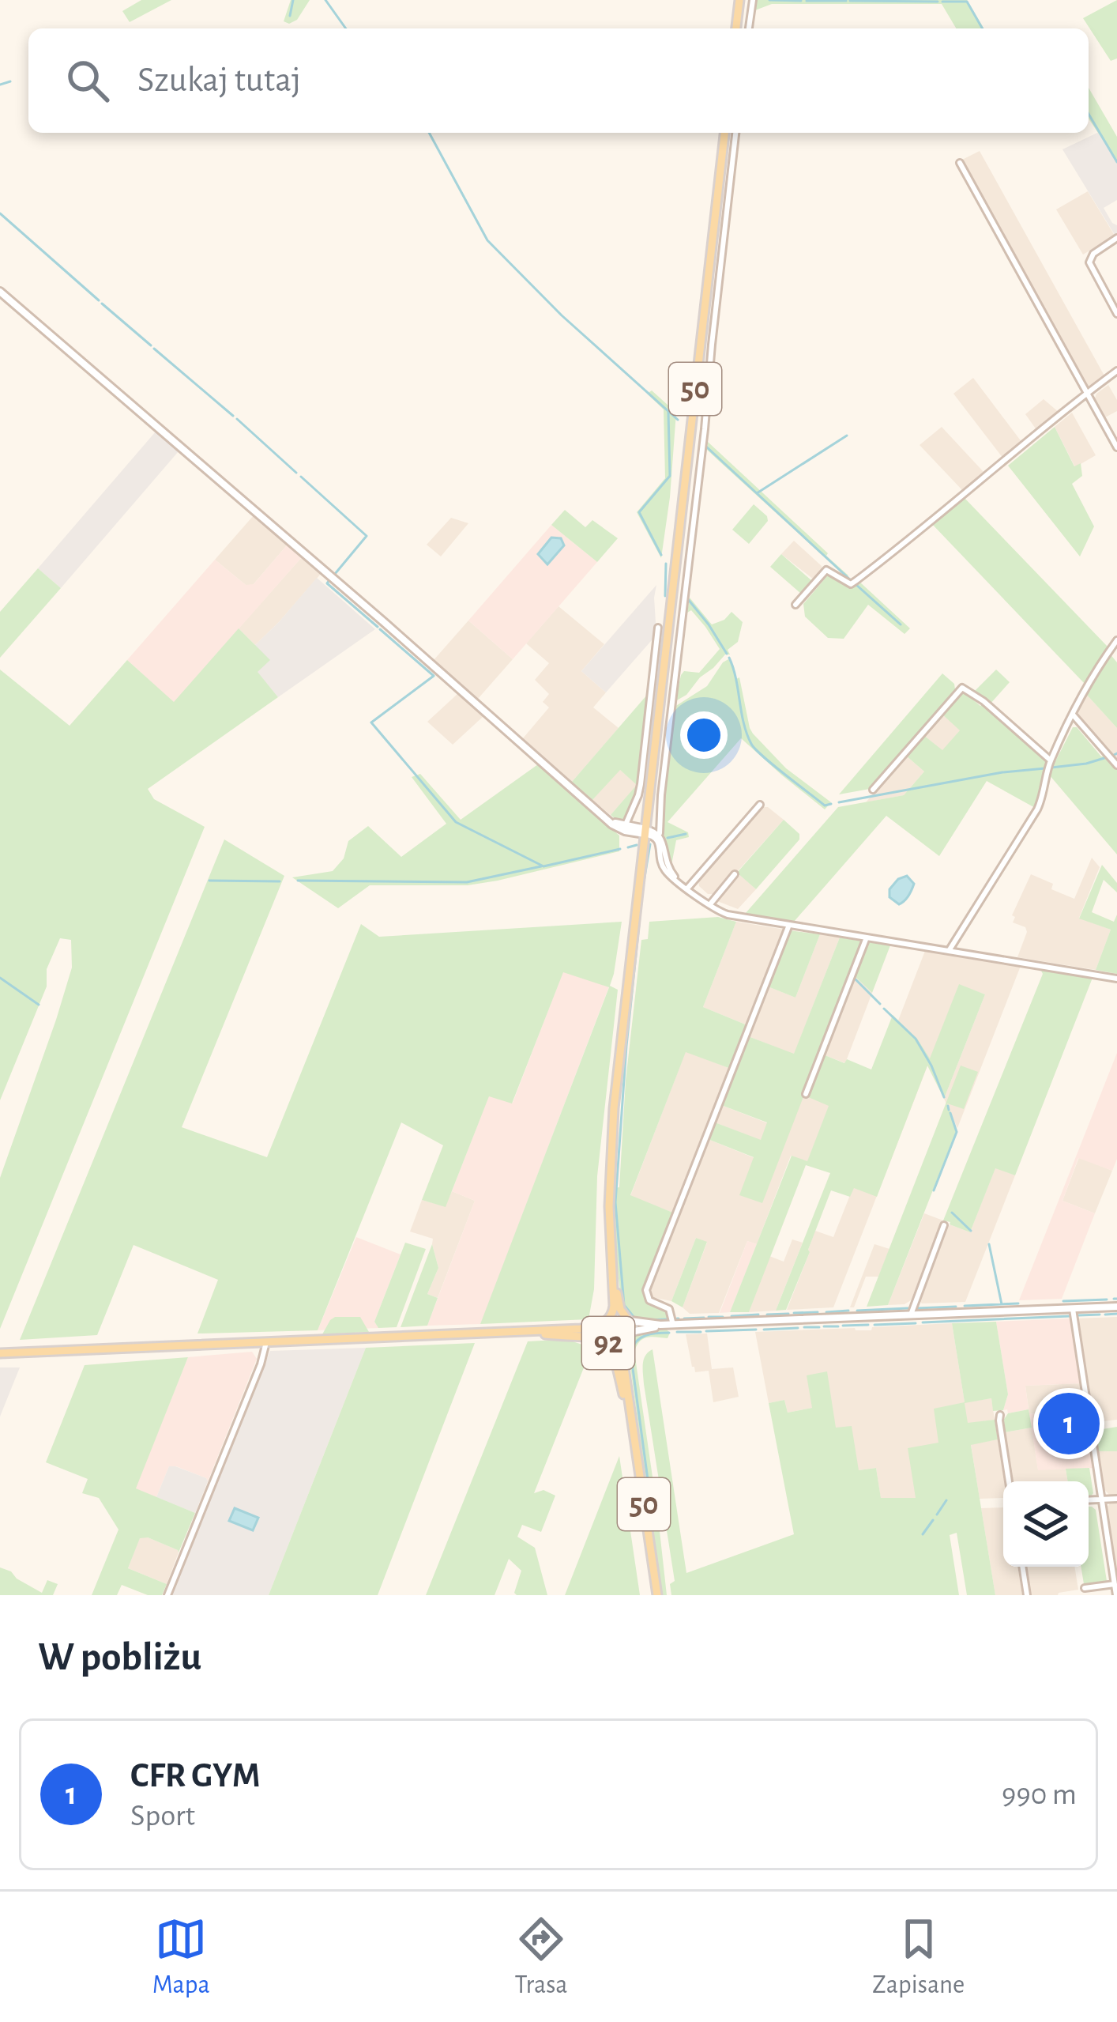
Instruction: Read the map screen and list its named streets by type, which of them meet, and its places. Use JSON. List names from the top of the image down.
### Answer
{
  "streets": {
    "main road": ["50", "92"]
  },
  "crossings": [
    ["50", "92"]
  ],
  "page": {
    "search": "Szukaj tutaj",
    "pins": "1",
    "heading": "W pobliżu",
    "list": [
      {
        "mark": "1",
        "name": "CFR GYM",
        "note": "Sport",
        "value": "990 m"
      }
    ],
    "nav": ["Mapa", "Trasa", "Zapisane"]
  }
}
